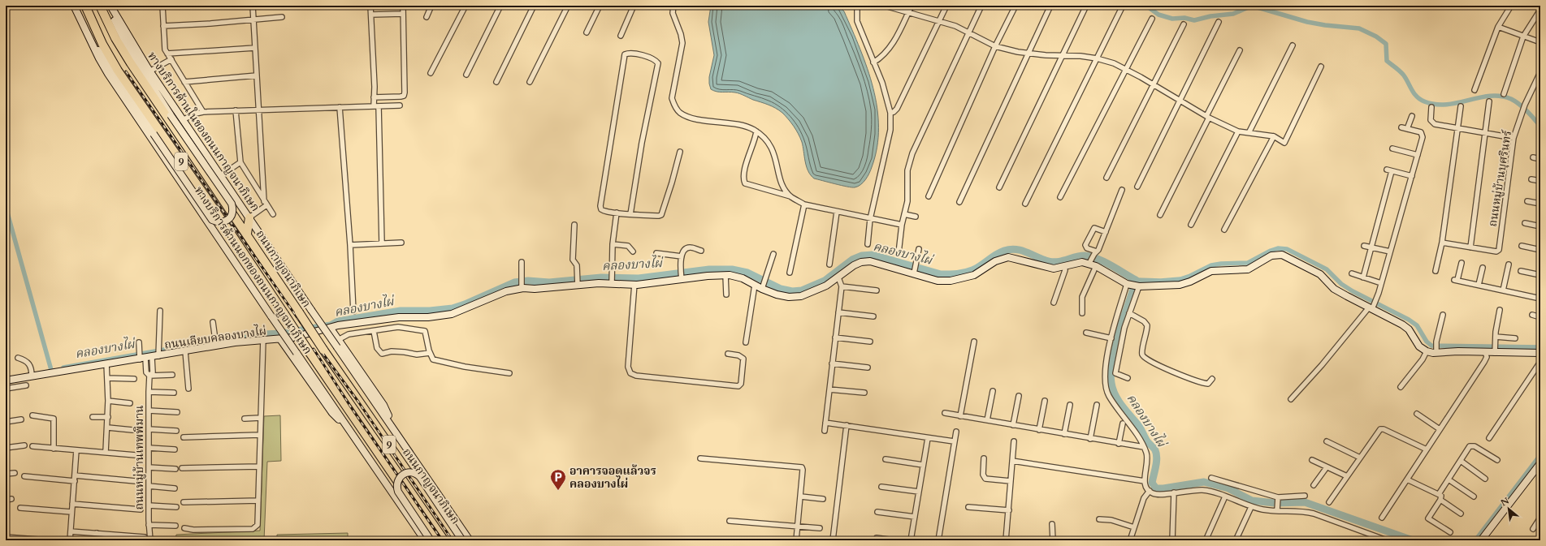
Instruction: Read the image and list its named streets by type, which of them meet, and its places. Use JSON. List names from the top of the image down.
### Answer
{
  "streets": {
    "highway": ["9", "ถนนกาญจนาภิเษก"],
    "main road": ["ทางบริการด้านในของถนนกาญจนาภิเษก", "ทางบริการด้านนอกของถนนกาญจนาภิเษก", "ถนนเลียบคลองบางไผ่"],
    "street": ["ถนนหมู่บ้านบุศรินทร์", "ถนนหมู่บ้านเทพพิมาน"]
  },
  "crossings": [
    ["ถนนเลียบคลองบางไผ่", "ถนนหมู่บ้านเทพพิมาน"]
  ],
  "water": ["คลองบางไผ่"],
  "places": {
    "parking": ["อาคารจอดแล้วจร คลองบางไผ่"]
  },
  "north": "top left"
}
